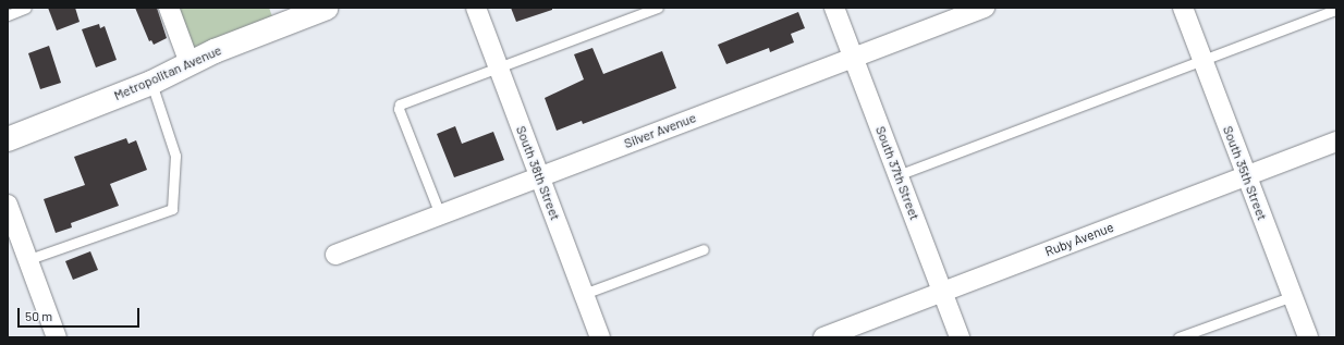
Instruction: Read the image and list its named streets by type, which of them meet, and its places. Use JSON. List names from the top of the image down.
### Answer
{
  "streets": {
    "main road": ["Metropolitan Avenue"],
    "street": [
      "Silver Avenue",
      "South 38th Street",
      "South 37th Street",
      "South 35th Street",
      "Ruby Avenue"
    ]
  },
  "crossings": [
    ["Silver Avenue", "South 38th Street"],
    ["Silver Avenue", "South 37th Street"],
    ["South 37th Street", "Ruby Avenue"],
    ["South 35th Street", "Ruby Avenue"]
  ],
  "scale_bar": "50 m"
}
